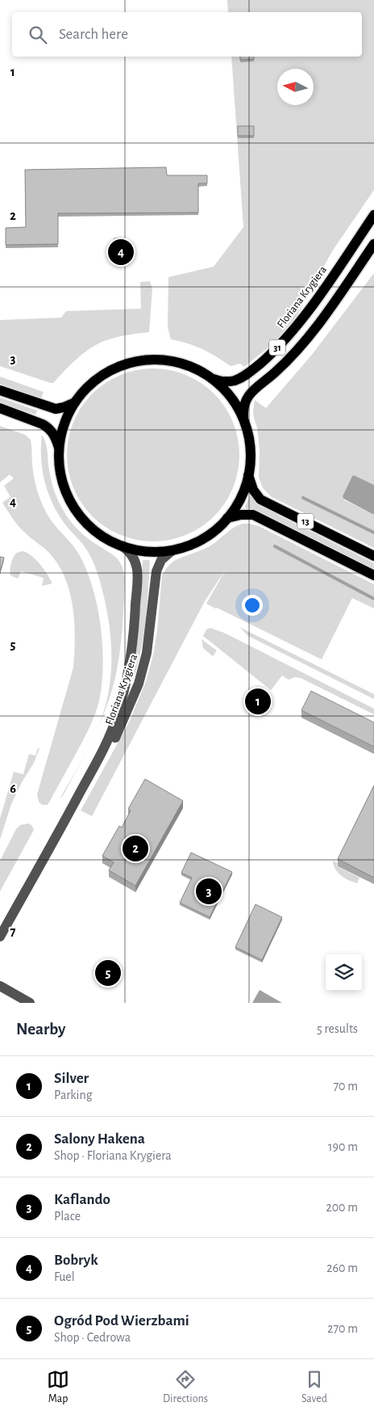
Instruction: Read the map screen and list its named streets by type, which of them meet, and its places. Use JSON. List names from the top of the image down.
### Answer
{
  "streets": {
    "main road": ["Floriana Krygiera", "31", "13"]
  },
  "crossings": [
    ["Floriana Krygiera", "13"],
    ["31", "13"]
  ],
  "north": "left",
  "page": {
    "search": "Search here",
    "pins": [
      "4",
      "1",
      "2",
      "3",
      "5"
    ],
    "heading": ["Nearby", "5 results"],
    "list": [
      {
        "mark": "1",
        "name": "Silver",
        "note": "Parking",
        "value": "70 m"
      },
      {
        "mark": "2",
        "name": "Salony Hakena",
        "note": "Shop · Floriana Krygiera",
        "value": "190 m"
      },
      {
        "mark": "3",
        "name": "Kaflando",
        "note": "Place",
        "value": "200 m"
      },
      {
        "mark": "4",
        "name": "Bobryk",
        "note": "Fuel",
        "value": "260 m"
      },
      {
        "mark": "5",
        "name": "Ogród Pod Wierzbami",
        "note": "Shop · Cedrowa",
        "value": "270 m"
      }
    ],
    "nav": ["Map", "Directions", "Saved"]
  },
  "grid": {
    "rows": [
      "1",
      "2",
      "3",
      "4",
      "5",
      "6",
      "7"
    ]
  }
}
